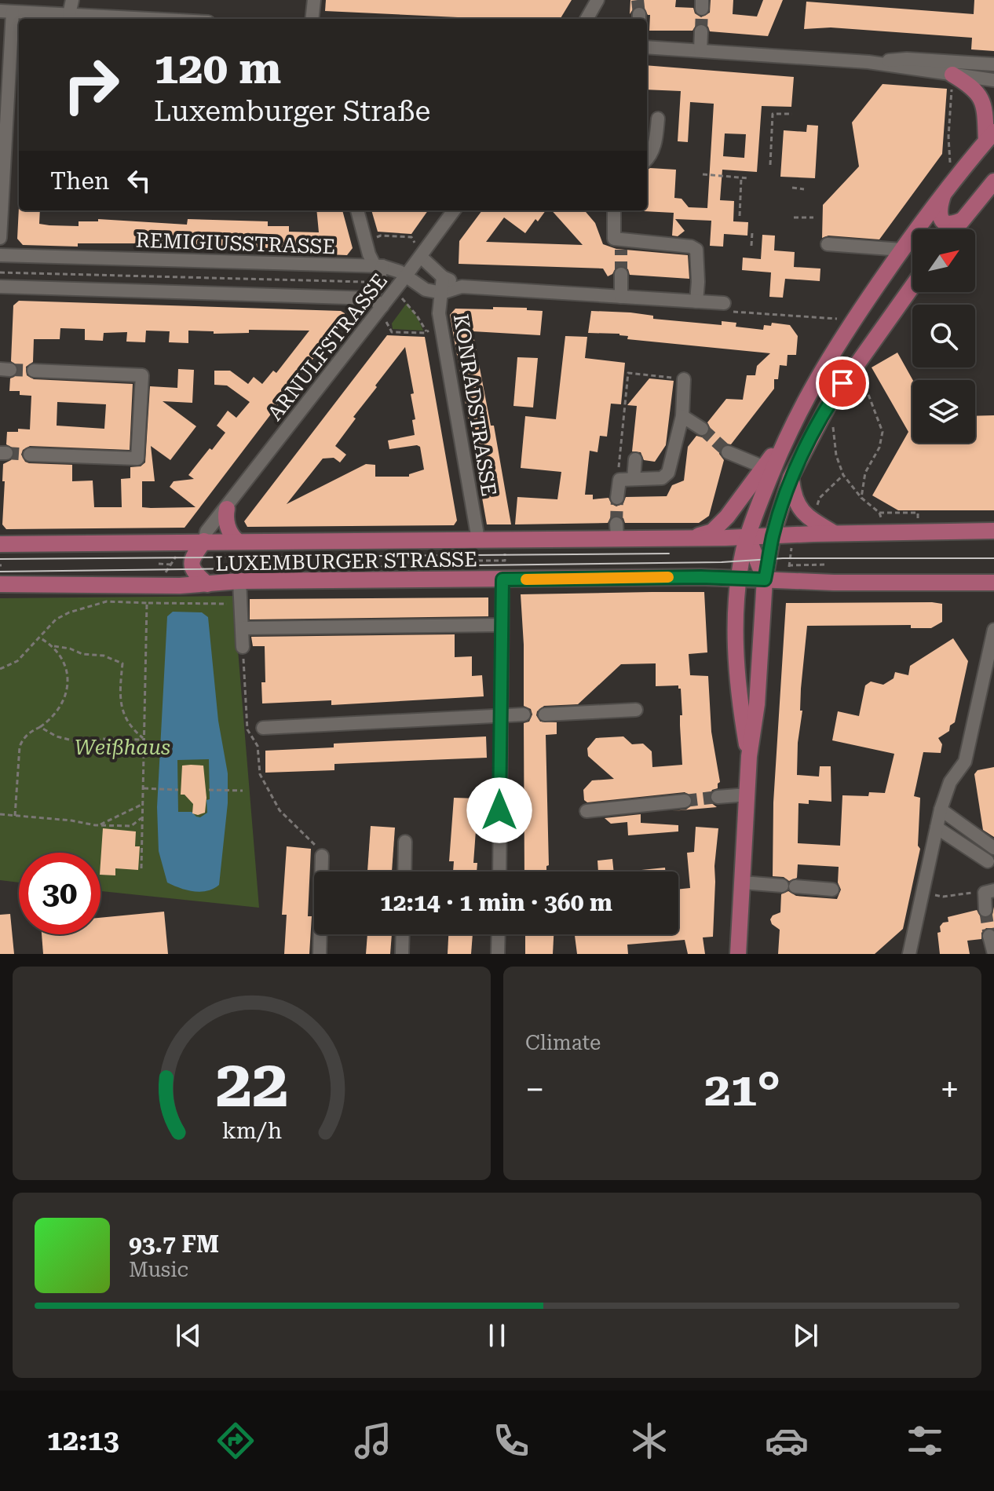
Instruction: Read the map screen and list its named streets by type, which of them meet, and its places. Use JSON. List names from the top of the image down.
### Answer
{
  "streets": {
    "main road": ["LUXEMBURGER STRASSE"],
    "street": ["REMIGIUSSTRASSE", "ARNULFSTRASSE", "KONRADSTRASSE"]
  },
  "crossings": [
    ["REMIGIUSSTRASSE", "ARNULFSTRASSE"],
    ["REMIGIUSSTRASSE", "KONRADSTRASSE"],
    ["ARNULFSTRASSE", "LUXEMBURGER STRASSE"],
    ["KONRADSTRASSE", "LUXEMBURGER STRASSE"]
  ],
  "parks": ["Weißhaus"],
  "north": "top right",
  "page": {
    "turn": ["120 m", "Luxemburger Straße"],
    "then": "Then",
    "limit": "30",
    "trip": "12:14 · 1 min · 360 m",
    "tile": "Climate",
    "heat": ["−", "21°", "+"],
    "song": ["93.7 FM", "Music"],
    "tabs": "12:13",
    "gauge": ["22", "km/h"]
  }
}
